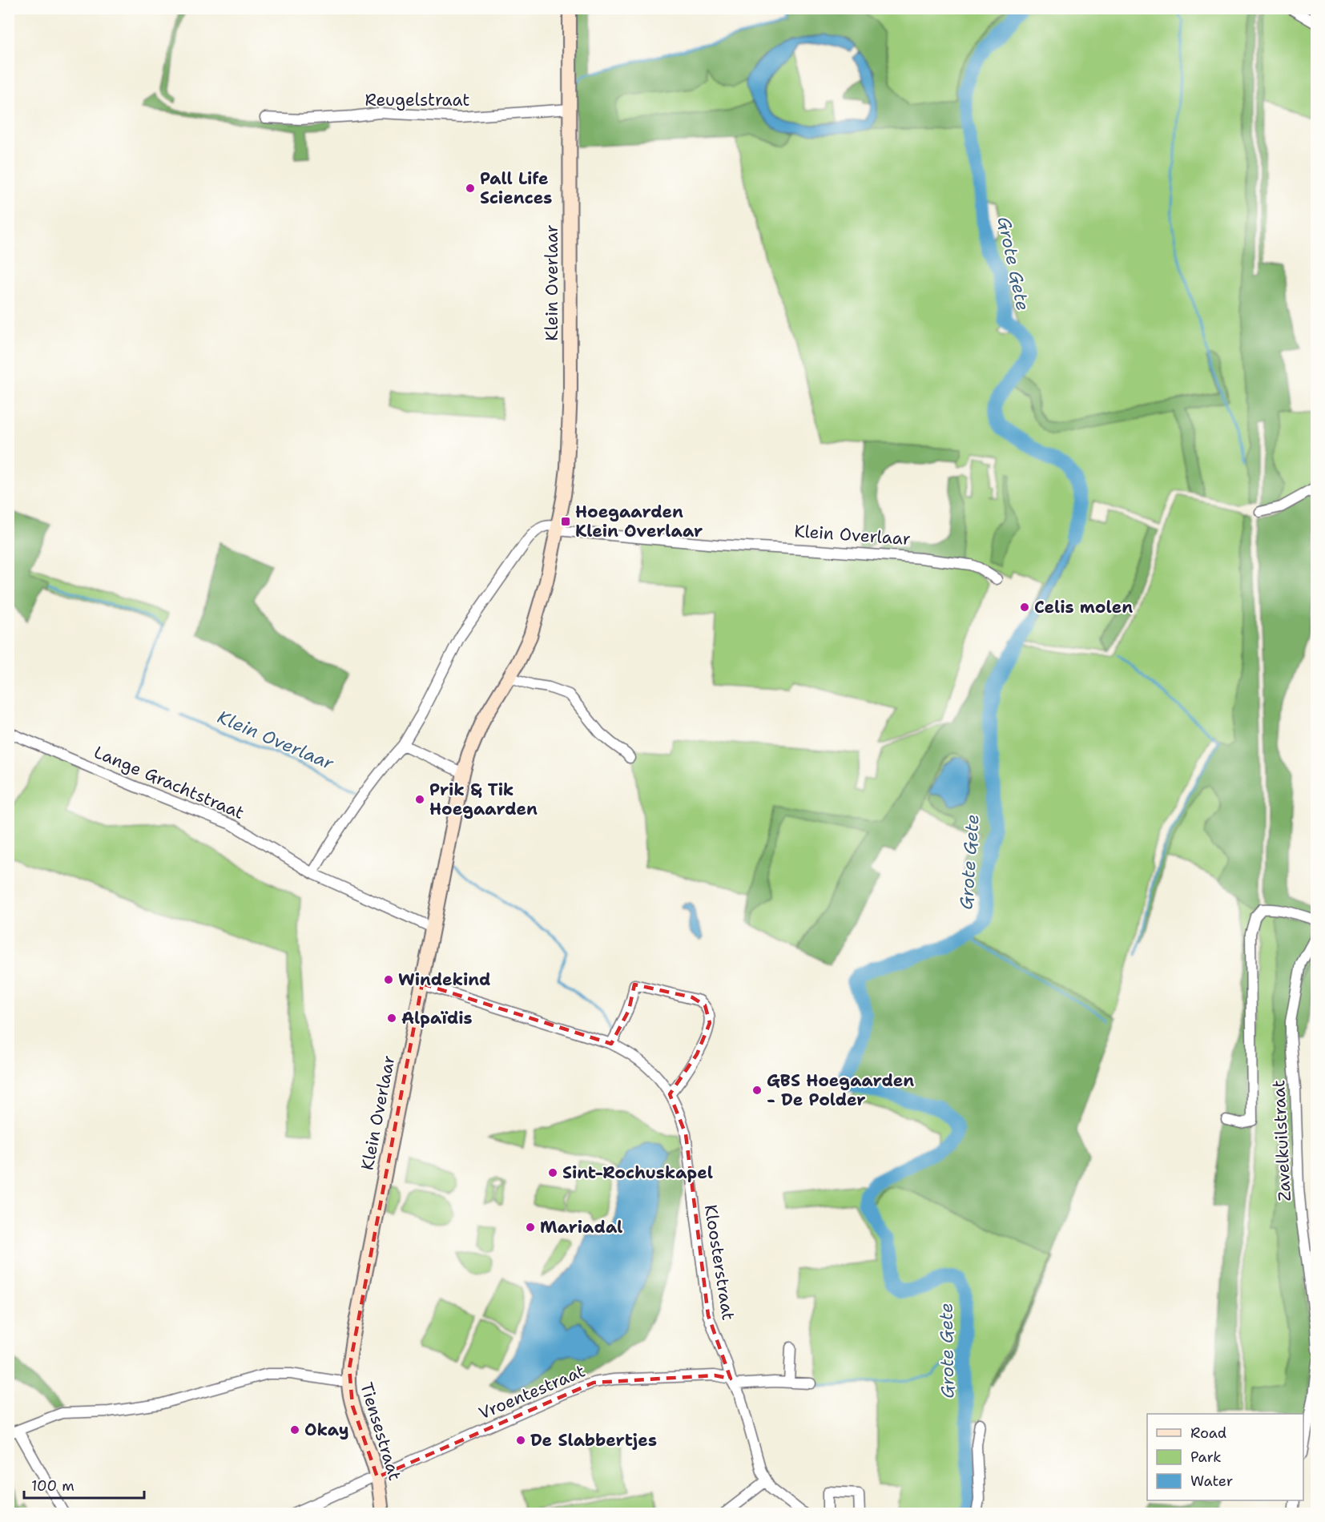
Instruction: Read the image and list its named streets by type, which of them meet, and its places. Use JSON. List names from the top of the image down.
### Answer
{
  "streets": {
    "main road": ["Klein Overlaar", "Tiensestraat"],
    "street": [
      "Reugelstraat",
      "Lange Grachtstraat",
      "Zavelkuilstraat",
      "Kloosterstraat",
      "Vroentestraat"
    ]
  },
  "crossings": [
    ["Reugelstraat", "Klein Overlaar"],
    ["Klein Overlaar", "Lange Grachtstraat"],
    ["Klein Overlaar", "Kloosterstraat"],
    ["Klein Overlaar", "Tiensestraat"],
    ["Kloosterstraat", "Vroentestraat"],
    ["Vroentestraat", "Tiensestraat"]
  ],
  "water": ["Grote Gete", "Klein Overlaar"],
  "places": {
    "other": [
      "Pall Life Sciences",
      "Celis molen",
      "Prik & Tik Hoegaarden",
      "Windekind",
      "Alpaïdis",
      "GBS Hoegaarden - De Polder",
      "Sint-Rochuskapel",
      "Mariadal",
      "Okay",
      "De Slabbertjes"
    ],
    "transit": ["Hoegaarden Klein Overlaar"]
  },
  "legend": ["Road", "Park", "Water"],
  "scale_bar": "100 m"
}
